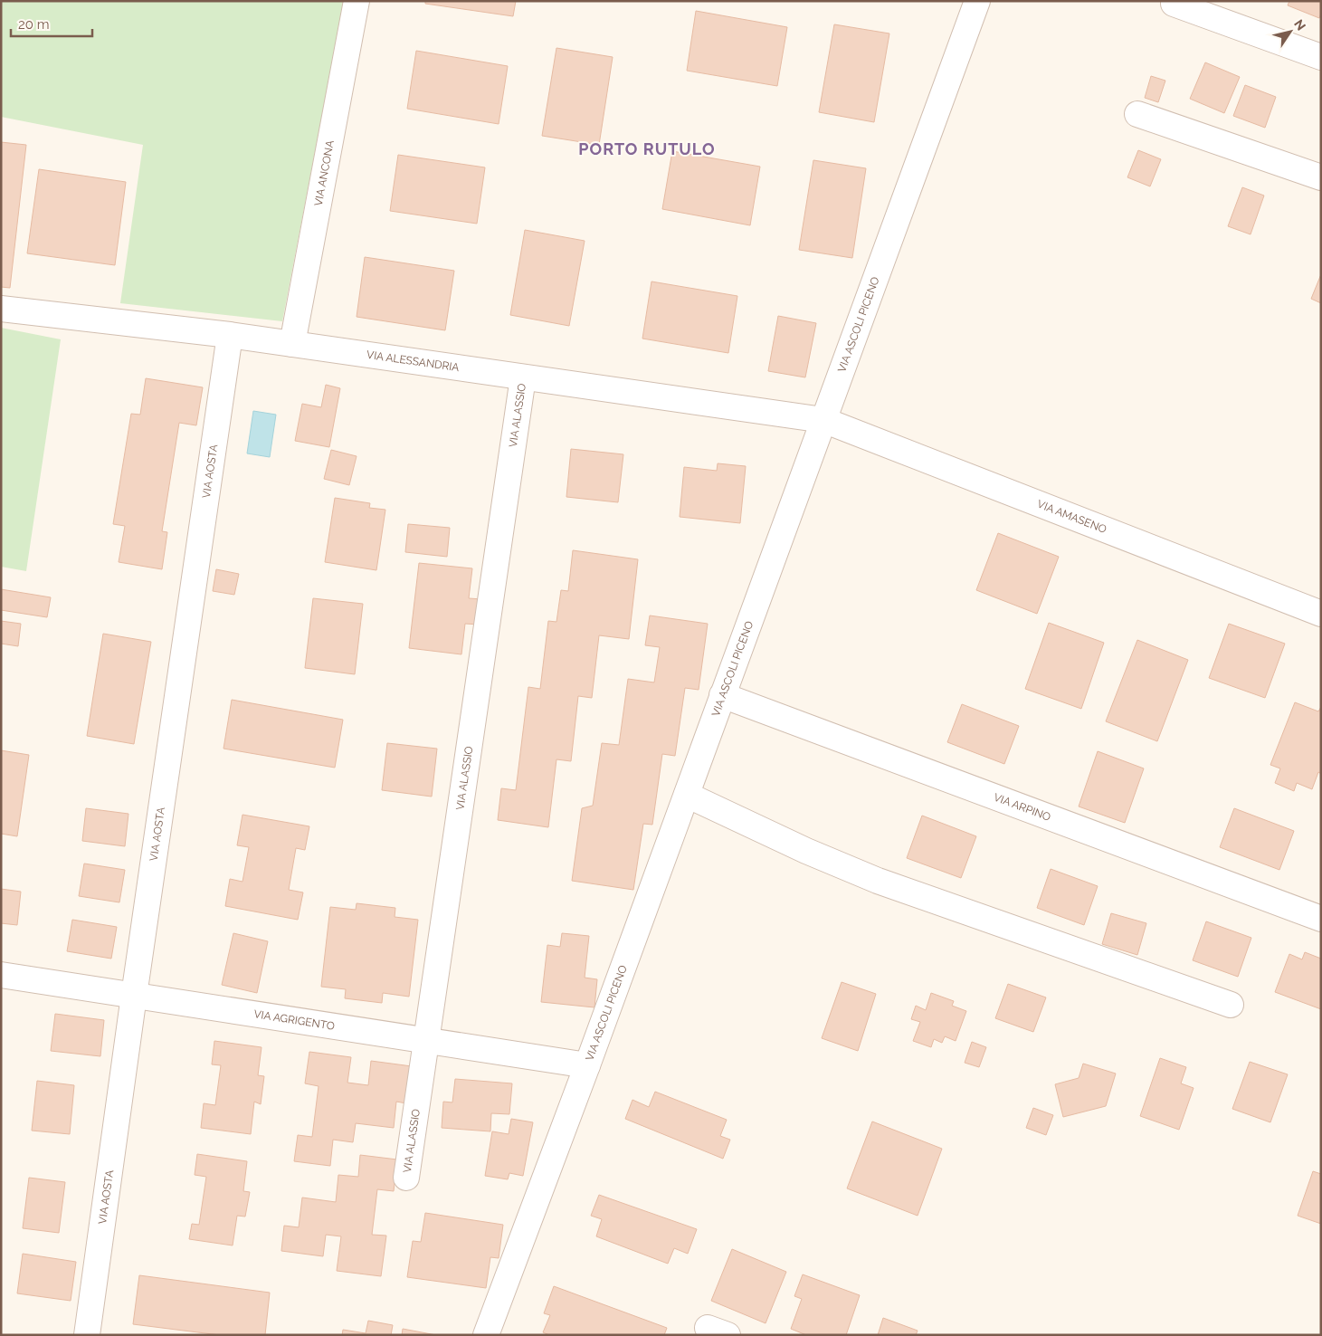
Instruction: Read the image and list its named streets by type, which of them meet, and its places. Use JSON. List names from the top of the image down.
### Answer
{
  "streets": {
    "street": [
      "VIA ANCONA",
      "VIA ASCOLI PICENO",
      "VIA ALESSANDRIA",
      "VIA ALASSIO",
      "VIA AOSTA",
      "VIA AMASENO",
      "VIA ARPINO",
      "VIA AGRIGENTO"
    ]
  },
  "crossings": [
    ["VIA ANCONA", "VIA ALESSANDRIA"],
    ["VIA ASCOLI PICENO", "VIA ALESSANDRIA"],
    ["VIA ASCOLI PICENO", "VIA AMASENO"],
    ["VIA ASCOLI PICENO", "VIA ARPINO"],
    ["VIA ASCOLI PICENO", "VIA AGRIGENTO"],
    ["VIA ALESSANDRIA", "VIA ALASSIO"],
    ["VIA ALESSANDRIA", "VIA AOSTA"],
    ["VIA ALESSANDRIA", "VIA AMASENO"],
    ["VIA ALASSIO", "VIA AGRIGENTO"],
    ["VIA AOSTA", "VIA AGRIGENTO"]
  ],
  "districts": ["PORTO RUTULO"],
  "scale_bar": "20 m",
  "north": "top right"
}
